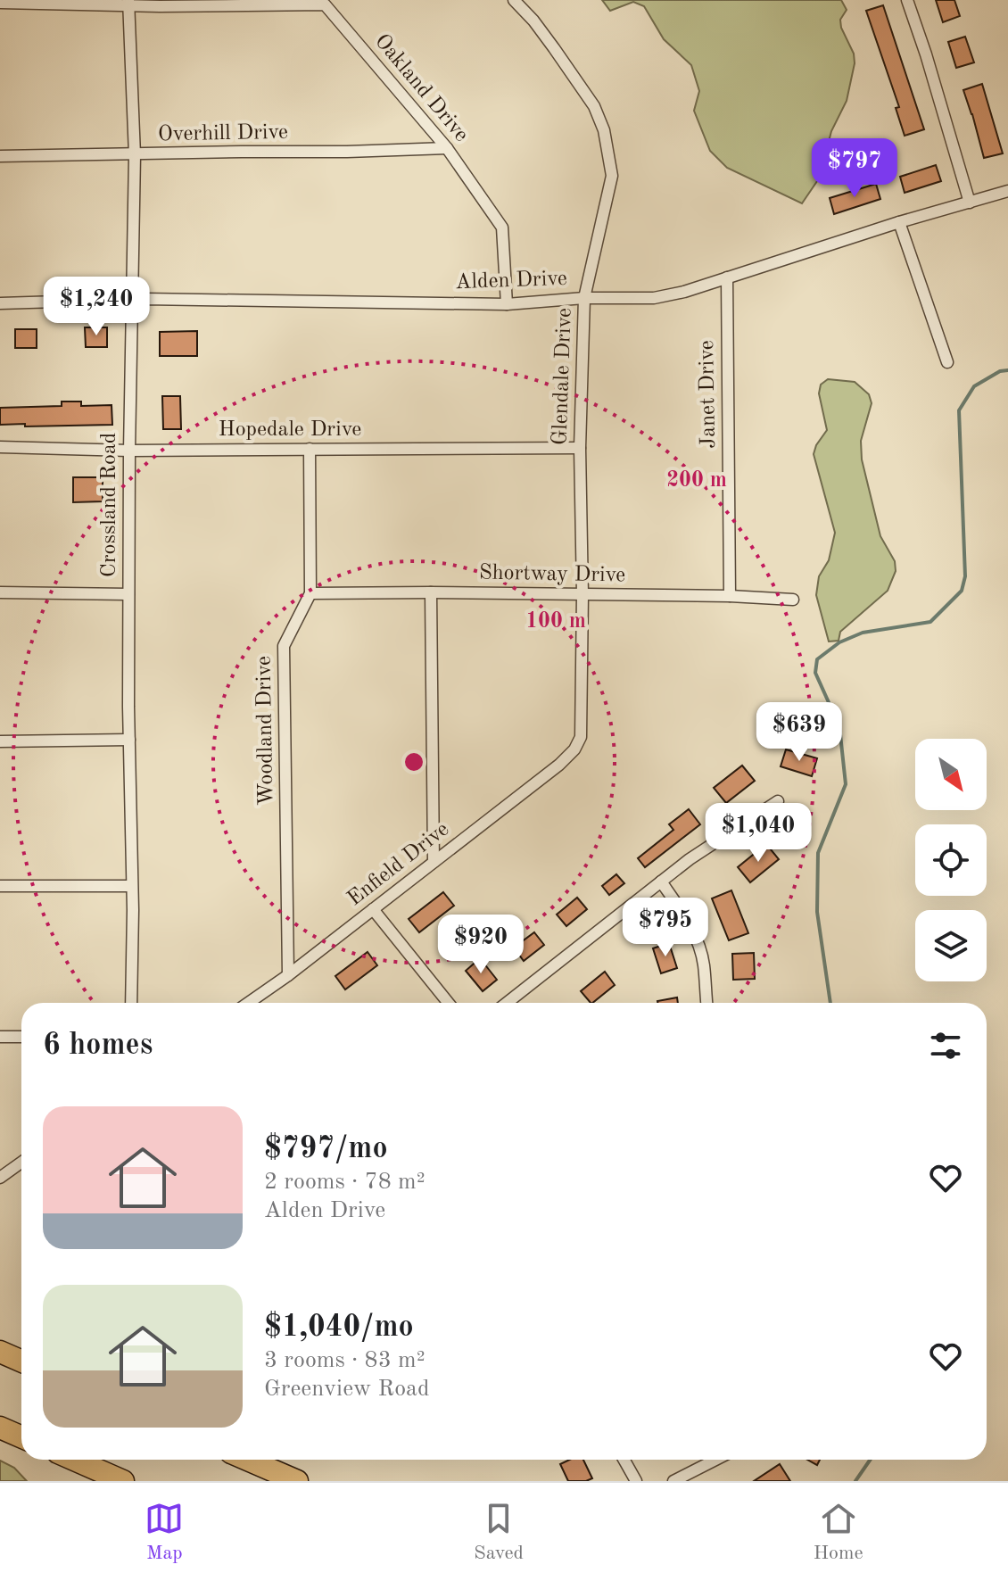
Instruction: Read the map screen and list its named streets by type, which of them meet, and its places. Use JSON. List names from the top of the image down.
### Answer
{
  "streets": {
    "street": [
      "Oakland Drive",
      "Overhill Drive",
      "Alden Drive",
      "Glendale Drive",
      "Janet Drive",
      "Hopedale Drive",
      "Crossland Road",
      "Shortway Drive",
      "Woodland Drive",
      "Enfield Drive"
    ]
  },
  "crossings": [
    ["Oakland Drive", "Overhill Drive"],
    ["Oakland Drive", "Alden Drive"],
    ["Oakland Drive", "Crossland Road"],
    ["Overhill Drive", "Crossland Road"],
    ["Alden Drive", "Glendale Drive"],
    ["Alden Drive", "Janet Drive"],
    ["Alden Drive", "Crossland Road"],
    ["Glendale Drive", "Hopedale Drive"],
    ["Glendale Drive", "Shortway Drive"],
    ["Glendale Drive", "Enfield Drive"],
    ["Janet Drive", "Shortway Drive"],
    ["Hopedale Drive", "Crossland Road"],
    ["Hopedale Drive", "Woodland Drive"],
    ["Shortway Drive", "Woodland Drive"],
    ["Woodland Drive", "Enfield Drive"]
  ],
  "north": "bottom right",
  "page": {
    "price": [
      "$797",
      "$1,240",
      "$639",
      "$1,040",
      "$795",
      "$920"
    ],
    "heading": "6 homes",
    "list": [
      {
        "name": "$797/mo",
        "note": "2 rooms · 78 m² · Alden Drive"
      },
      {
        "name": "$1,040/mo",
        "note": "3 rooms · 83 m² · Greenview Road"
      }
    ],
    "tabs": ["Map", "Saved", "Home"]
  },
  "rings": ["200 m", "100 m"]
}
